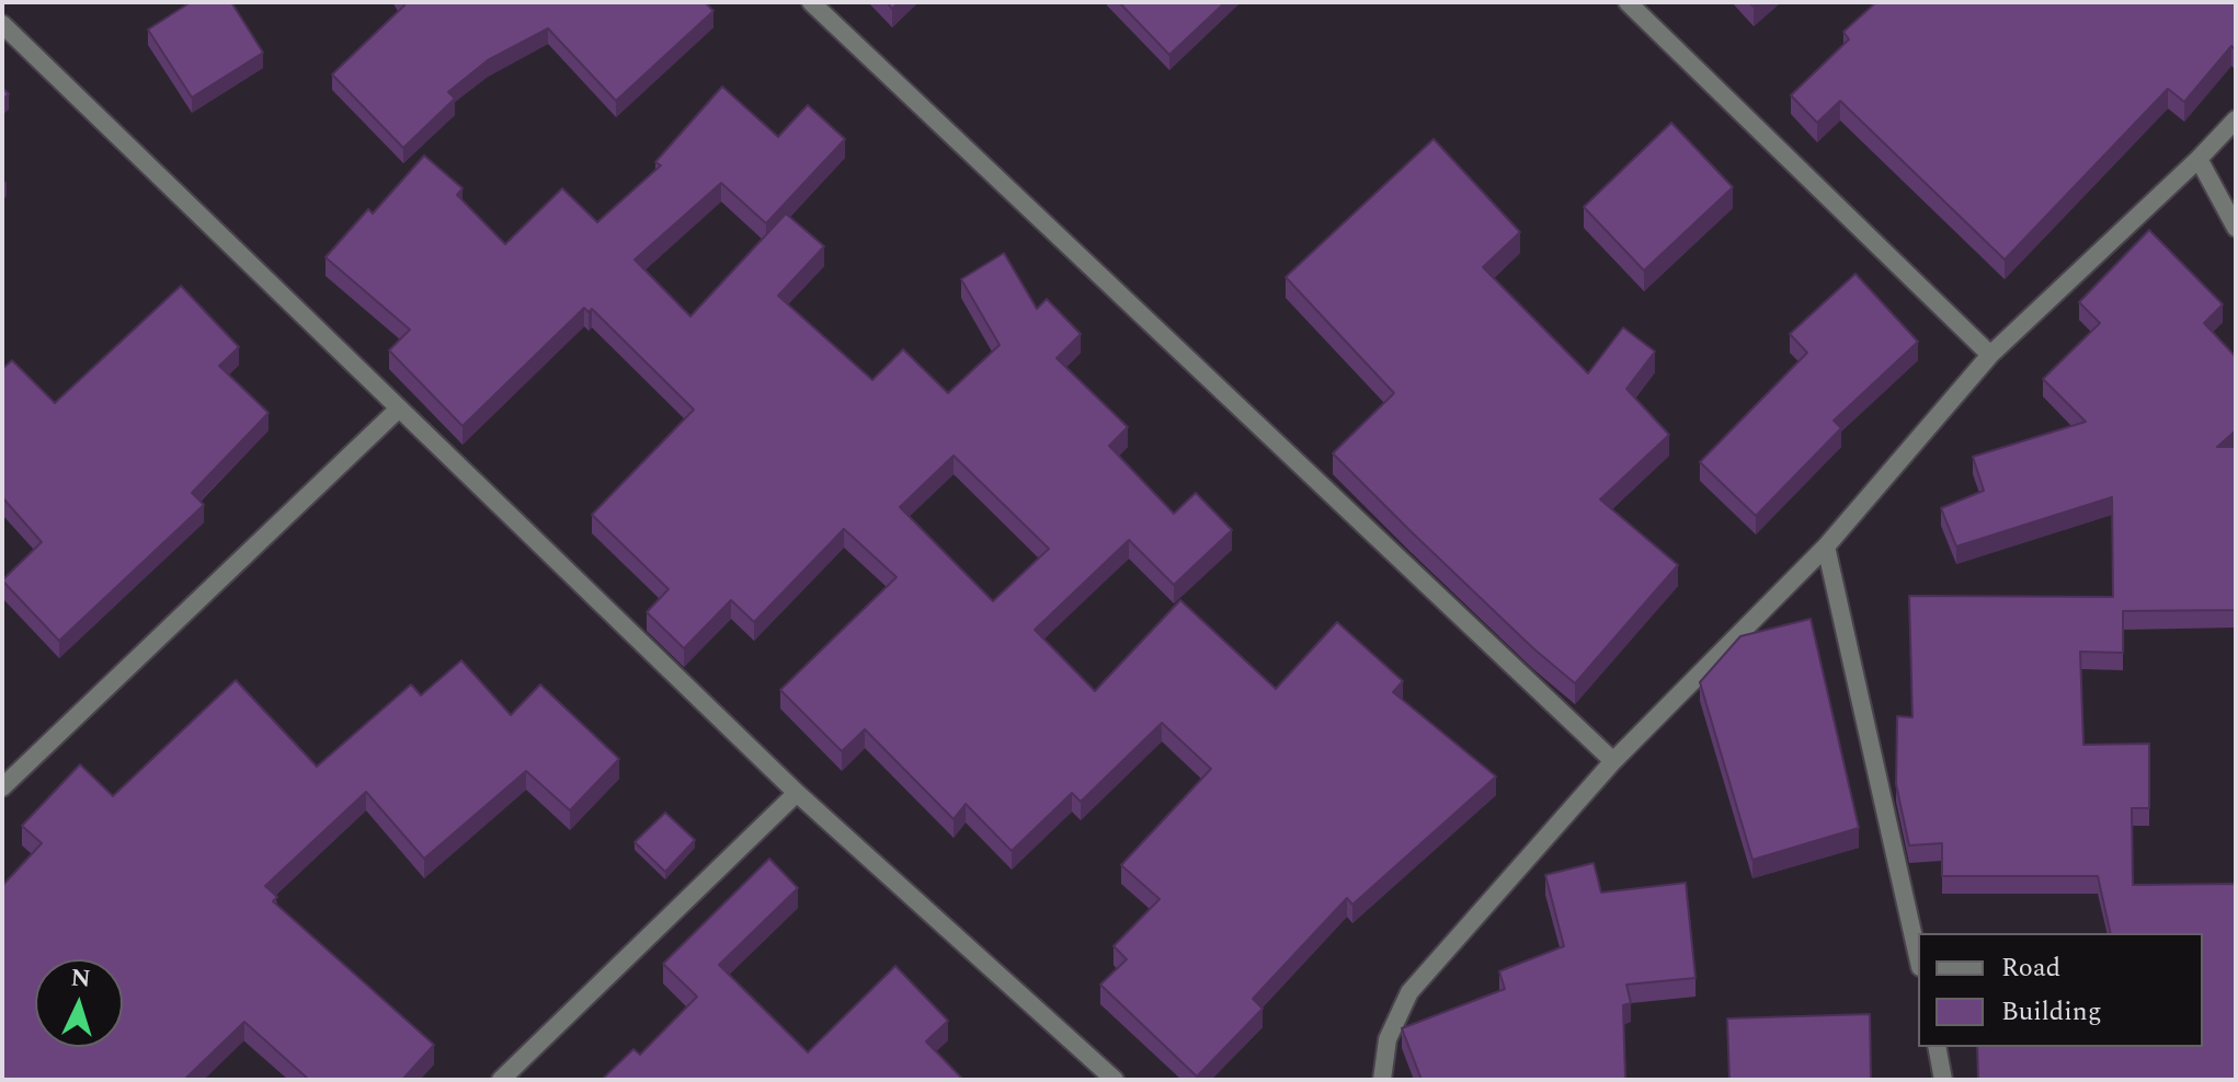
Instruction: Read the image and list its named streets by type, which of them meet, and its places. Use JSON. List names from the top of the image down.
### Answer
{
  "legend": ["Road", "Building"],
  "north": "top"
}
